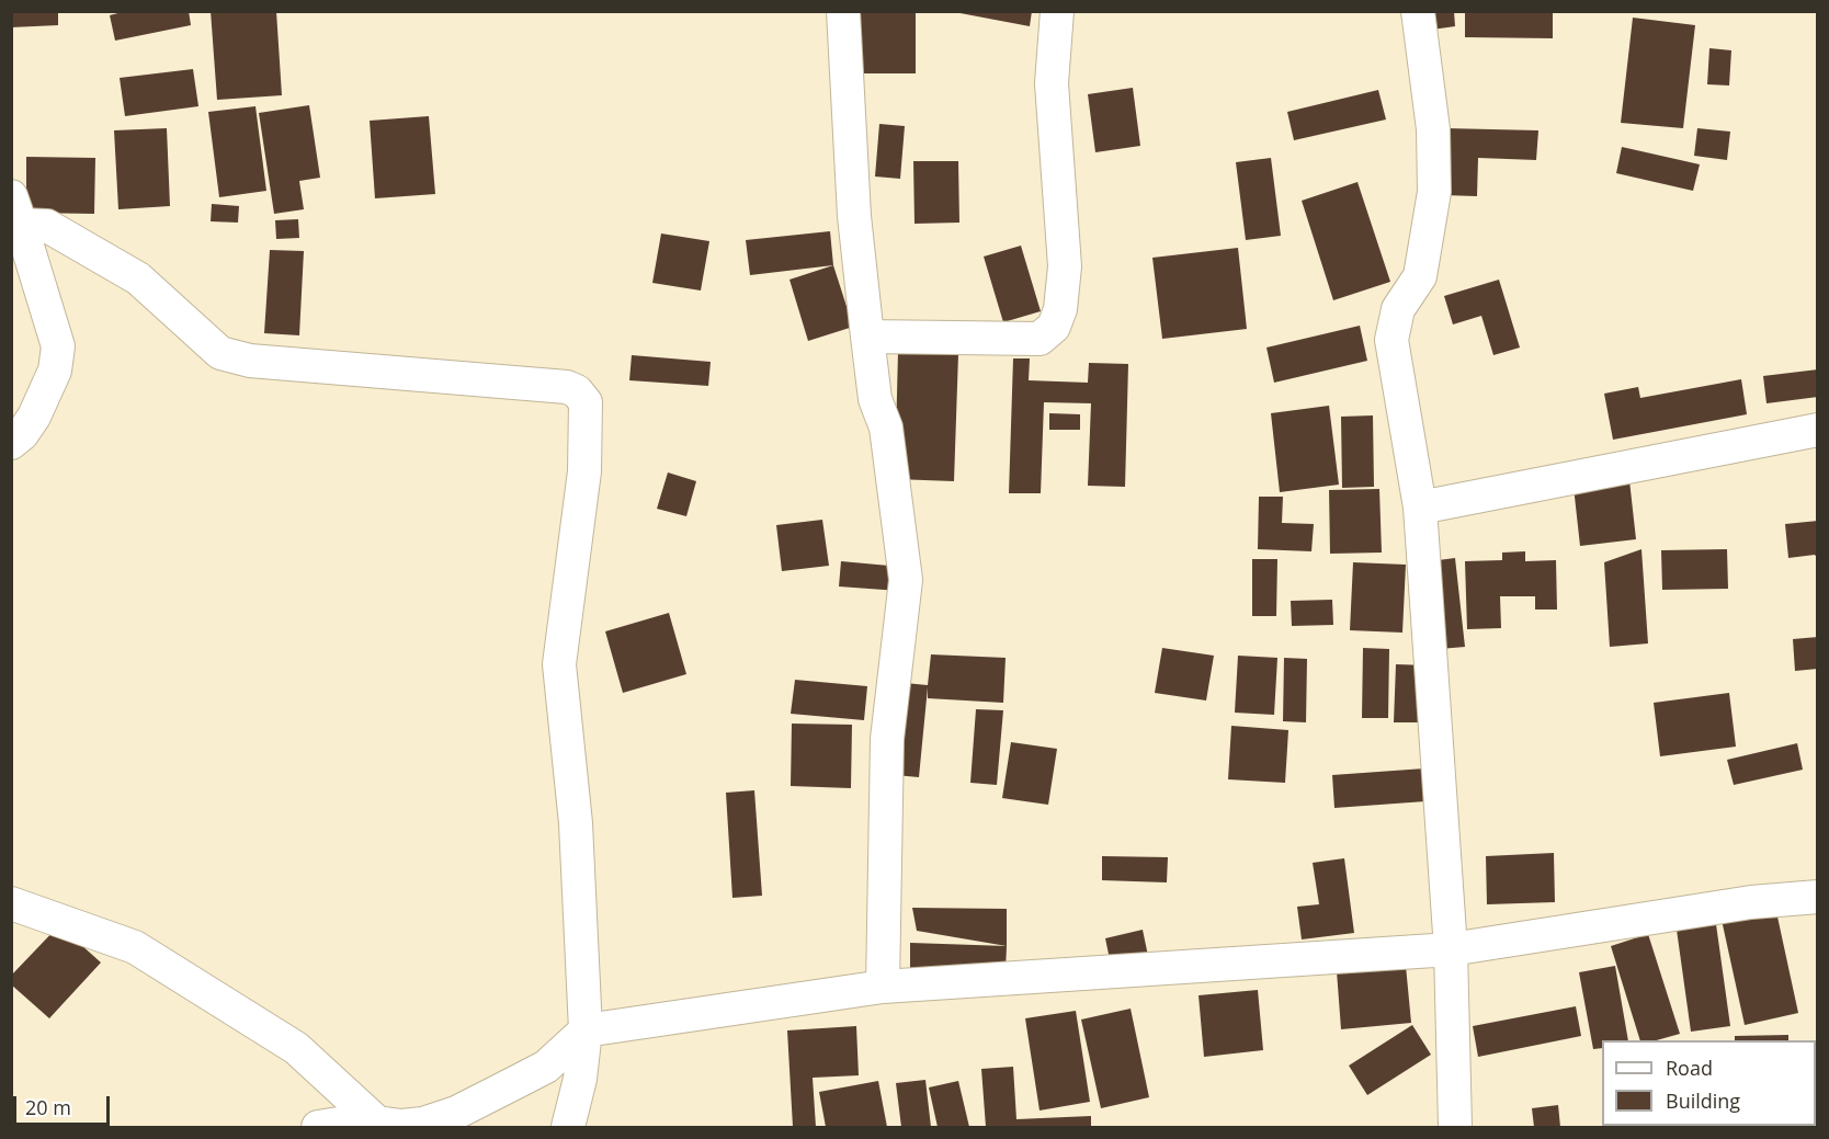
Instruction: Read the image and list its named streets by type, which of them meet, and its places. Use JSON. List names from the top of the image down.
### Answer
{
  "legend": ["Road", "Building"],
  "scale_bar": "20 m"
}
